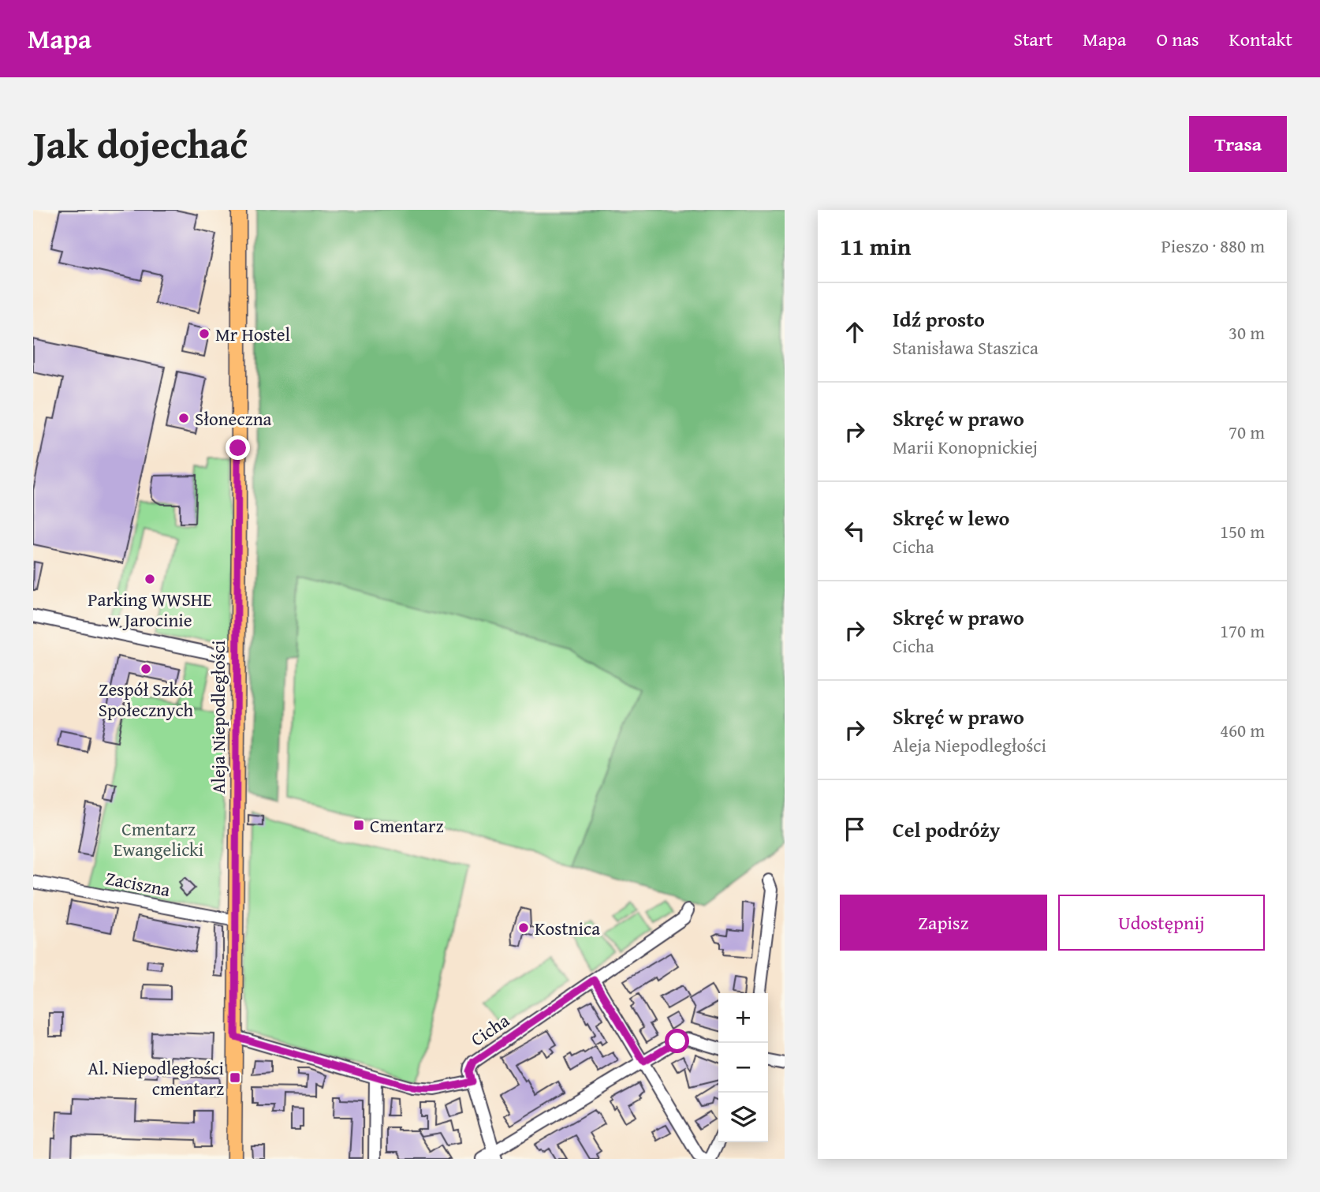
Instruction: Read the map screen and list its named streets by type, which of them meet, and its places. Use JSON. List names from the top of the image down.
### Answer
{
  "streets": {
    "main road": ["Aleja Niepodległości"],
    "street": ["Zaciszna", "Cicha"]
  },
  "crossings": [
    ["Aleja Niepodległości", "Zaciszna"]
  ],
  "parks": ["Cmentarz Ewangelicki"],
  "places": {
    "other": [
      "Mr Hostel",
      "Słoneczna",
      "Parking WWSHE w Jarocinie",
      "Zespół Szkół Społecznych",
      "Kostnica"
    ],
    "transit": ["Cmentarz", "Al. Niepodległości cmentarz"]
  },
  "page": {
    "header": "Mapa",
    "nav": [
      "Start",
      "Mapa",
      "O nas",
      "Kontakt"
    ],
    "title": "Jak dojechać",
    "buttons": [
      "Trasa",
      ["Zapisz", "Udostępnij"]
    ],
    "heading": ["11 min", "Pieszo · 880 m"],
    "list": [
      ["Idź prosto", "Stanisława Staszica", "30 m"],
      ["Skręć w prawo", "Marii Konopnickiej", "70 m"],
      ["Skręć w lewo", "Cicha", "150 m"],
      ["Skręć w prawo", "Cicha", "170 m"],
      ["Skręć w prawo", "Aleja Niepodległości", "460 m"],
      "Cel podróży"
    ],
    "map_buttons": ["+", "−"]
  }
}
